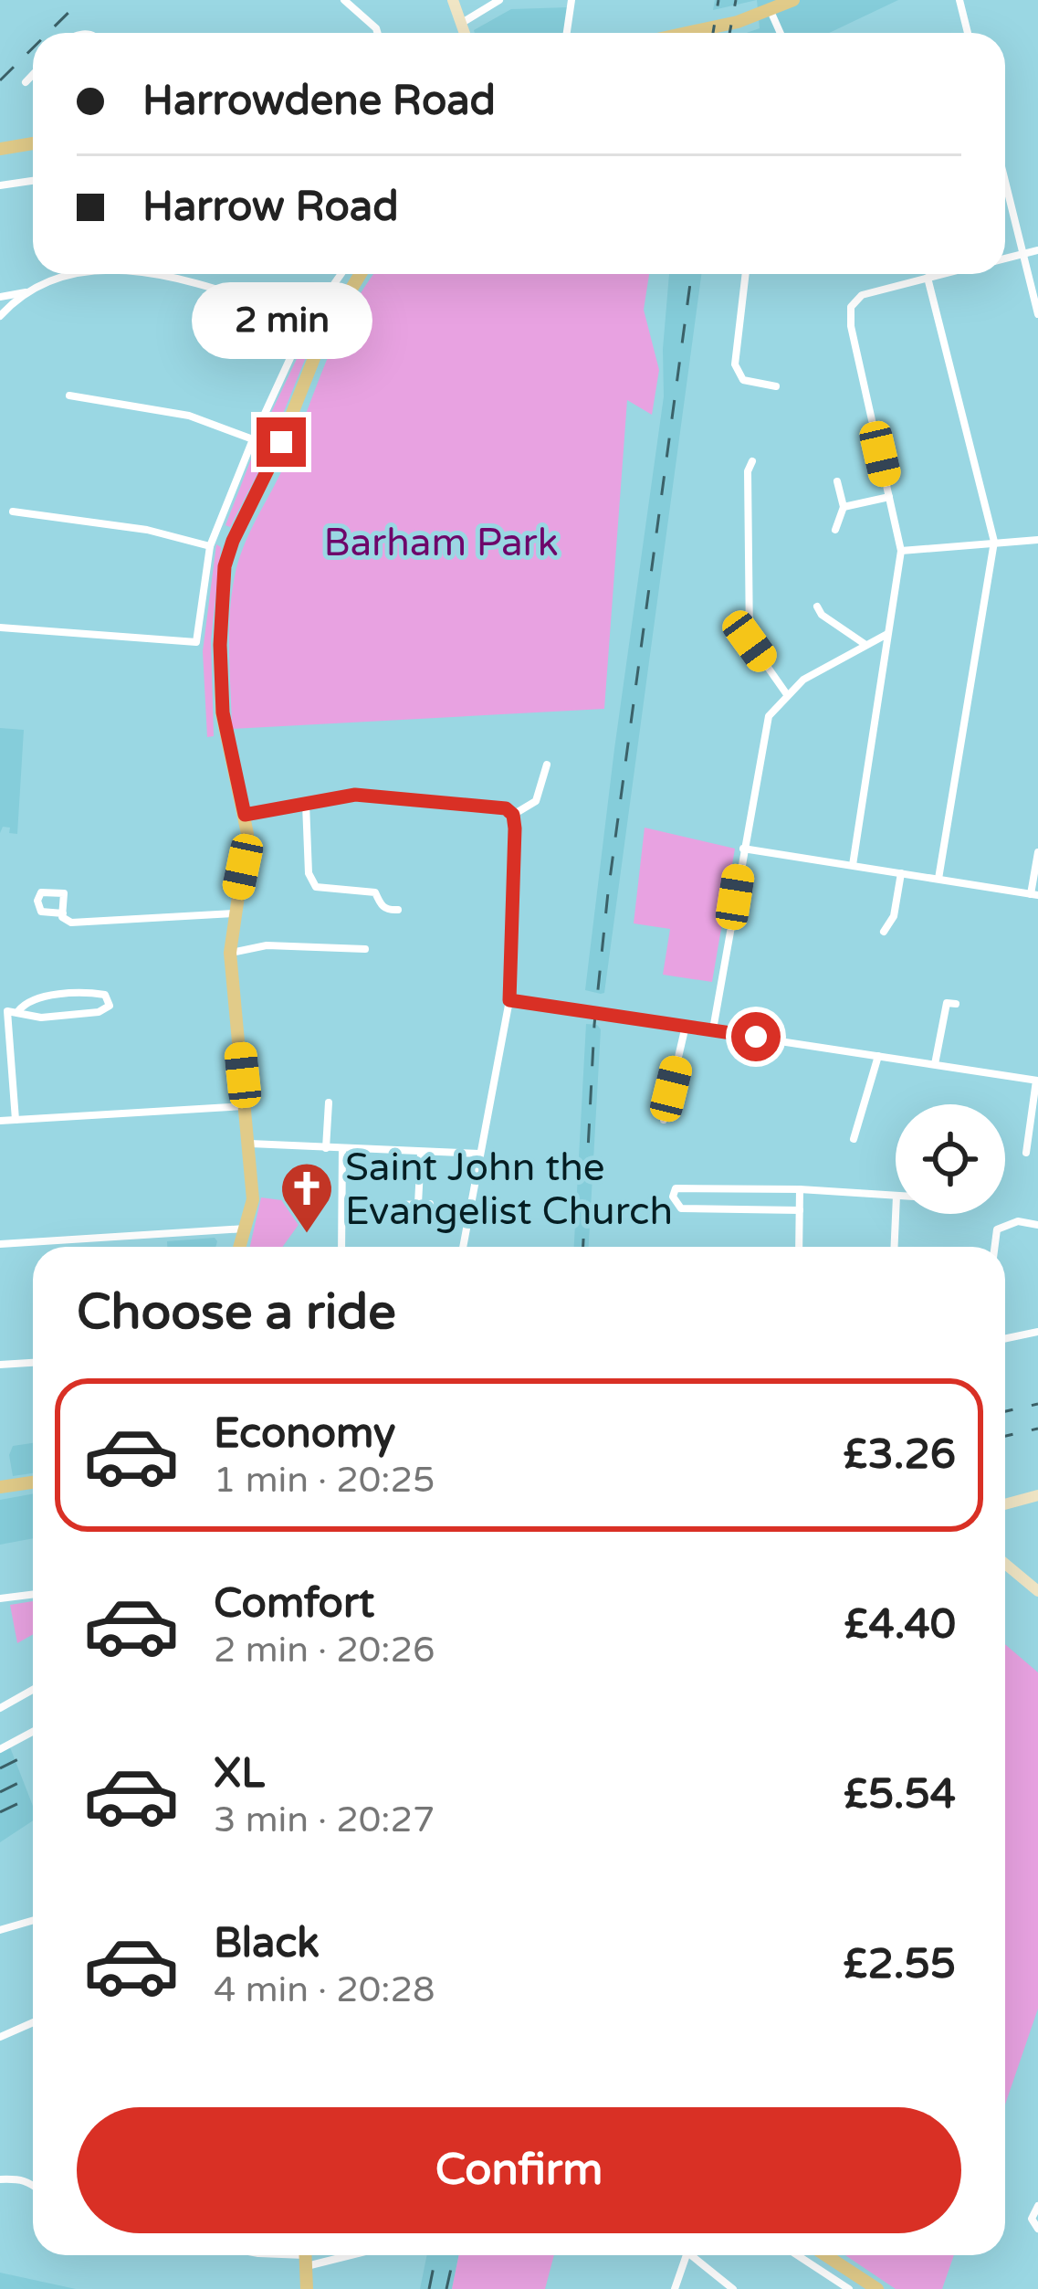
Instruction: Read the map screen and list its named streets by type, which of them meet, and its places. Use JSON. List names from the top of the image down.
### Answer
{
  "parks": ["Barham Park"],
  "places": {
    "church": ["Saint John the Evangelist Church"]
  },
  "page": {
    "banner": ["Harrowdene Road", "Harrow Road"],
    "bubble": "2 min",
    "heading": "Choose a ride",
    "list": [
      {
        "name": "Economy",
        "note": "1 min · 20:25",
        "value": "£3.26"
      },
      {
        "name": "Comfort",
        "note": "2 min · 20:26",
        "value": "£4.40"
      },
      {
        "name": "XL",
        "note": "3 min · 20:27",
        "value": "£5.54"
      },
      {
        "name": "Black",
        "note": "4 min · 20:28",
        "value": "£2.55"
      }
    ],
    "buttons": "Confirm"
  }
}
